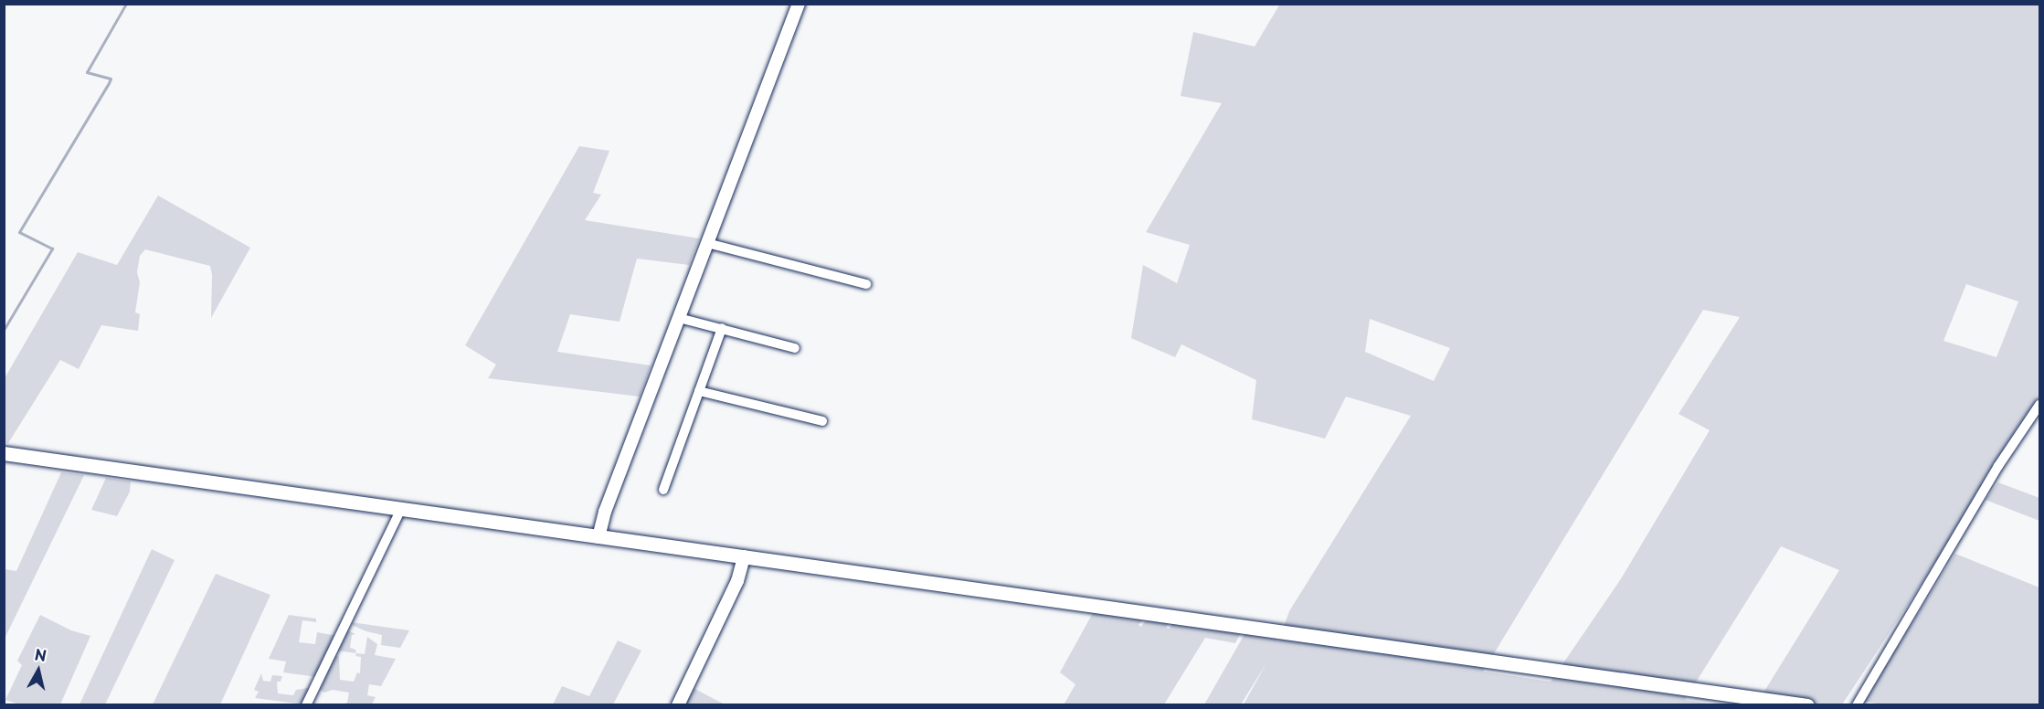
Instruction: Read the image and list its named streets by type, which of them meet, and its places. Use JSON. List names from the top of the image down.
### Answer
{
  "north": "top"
}
